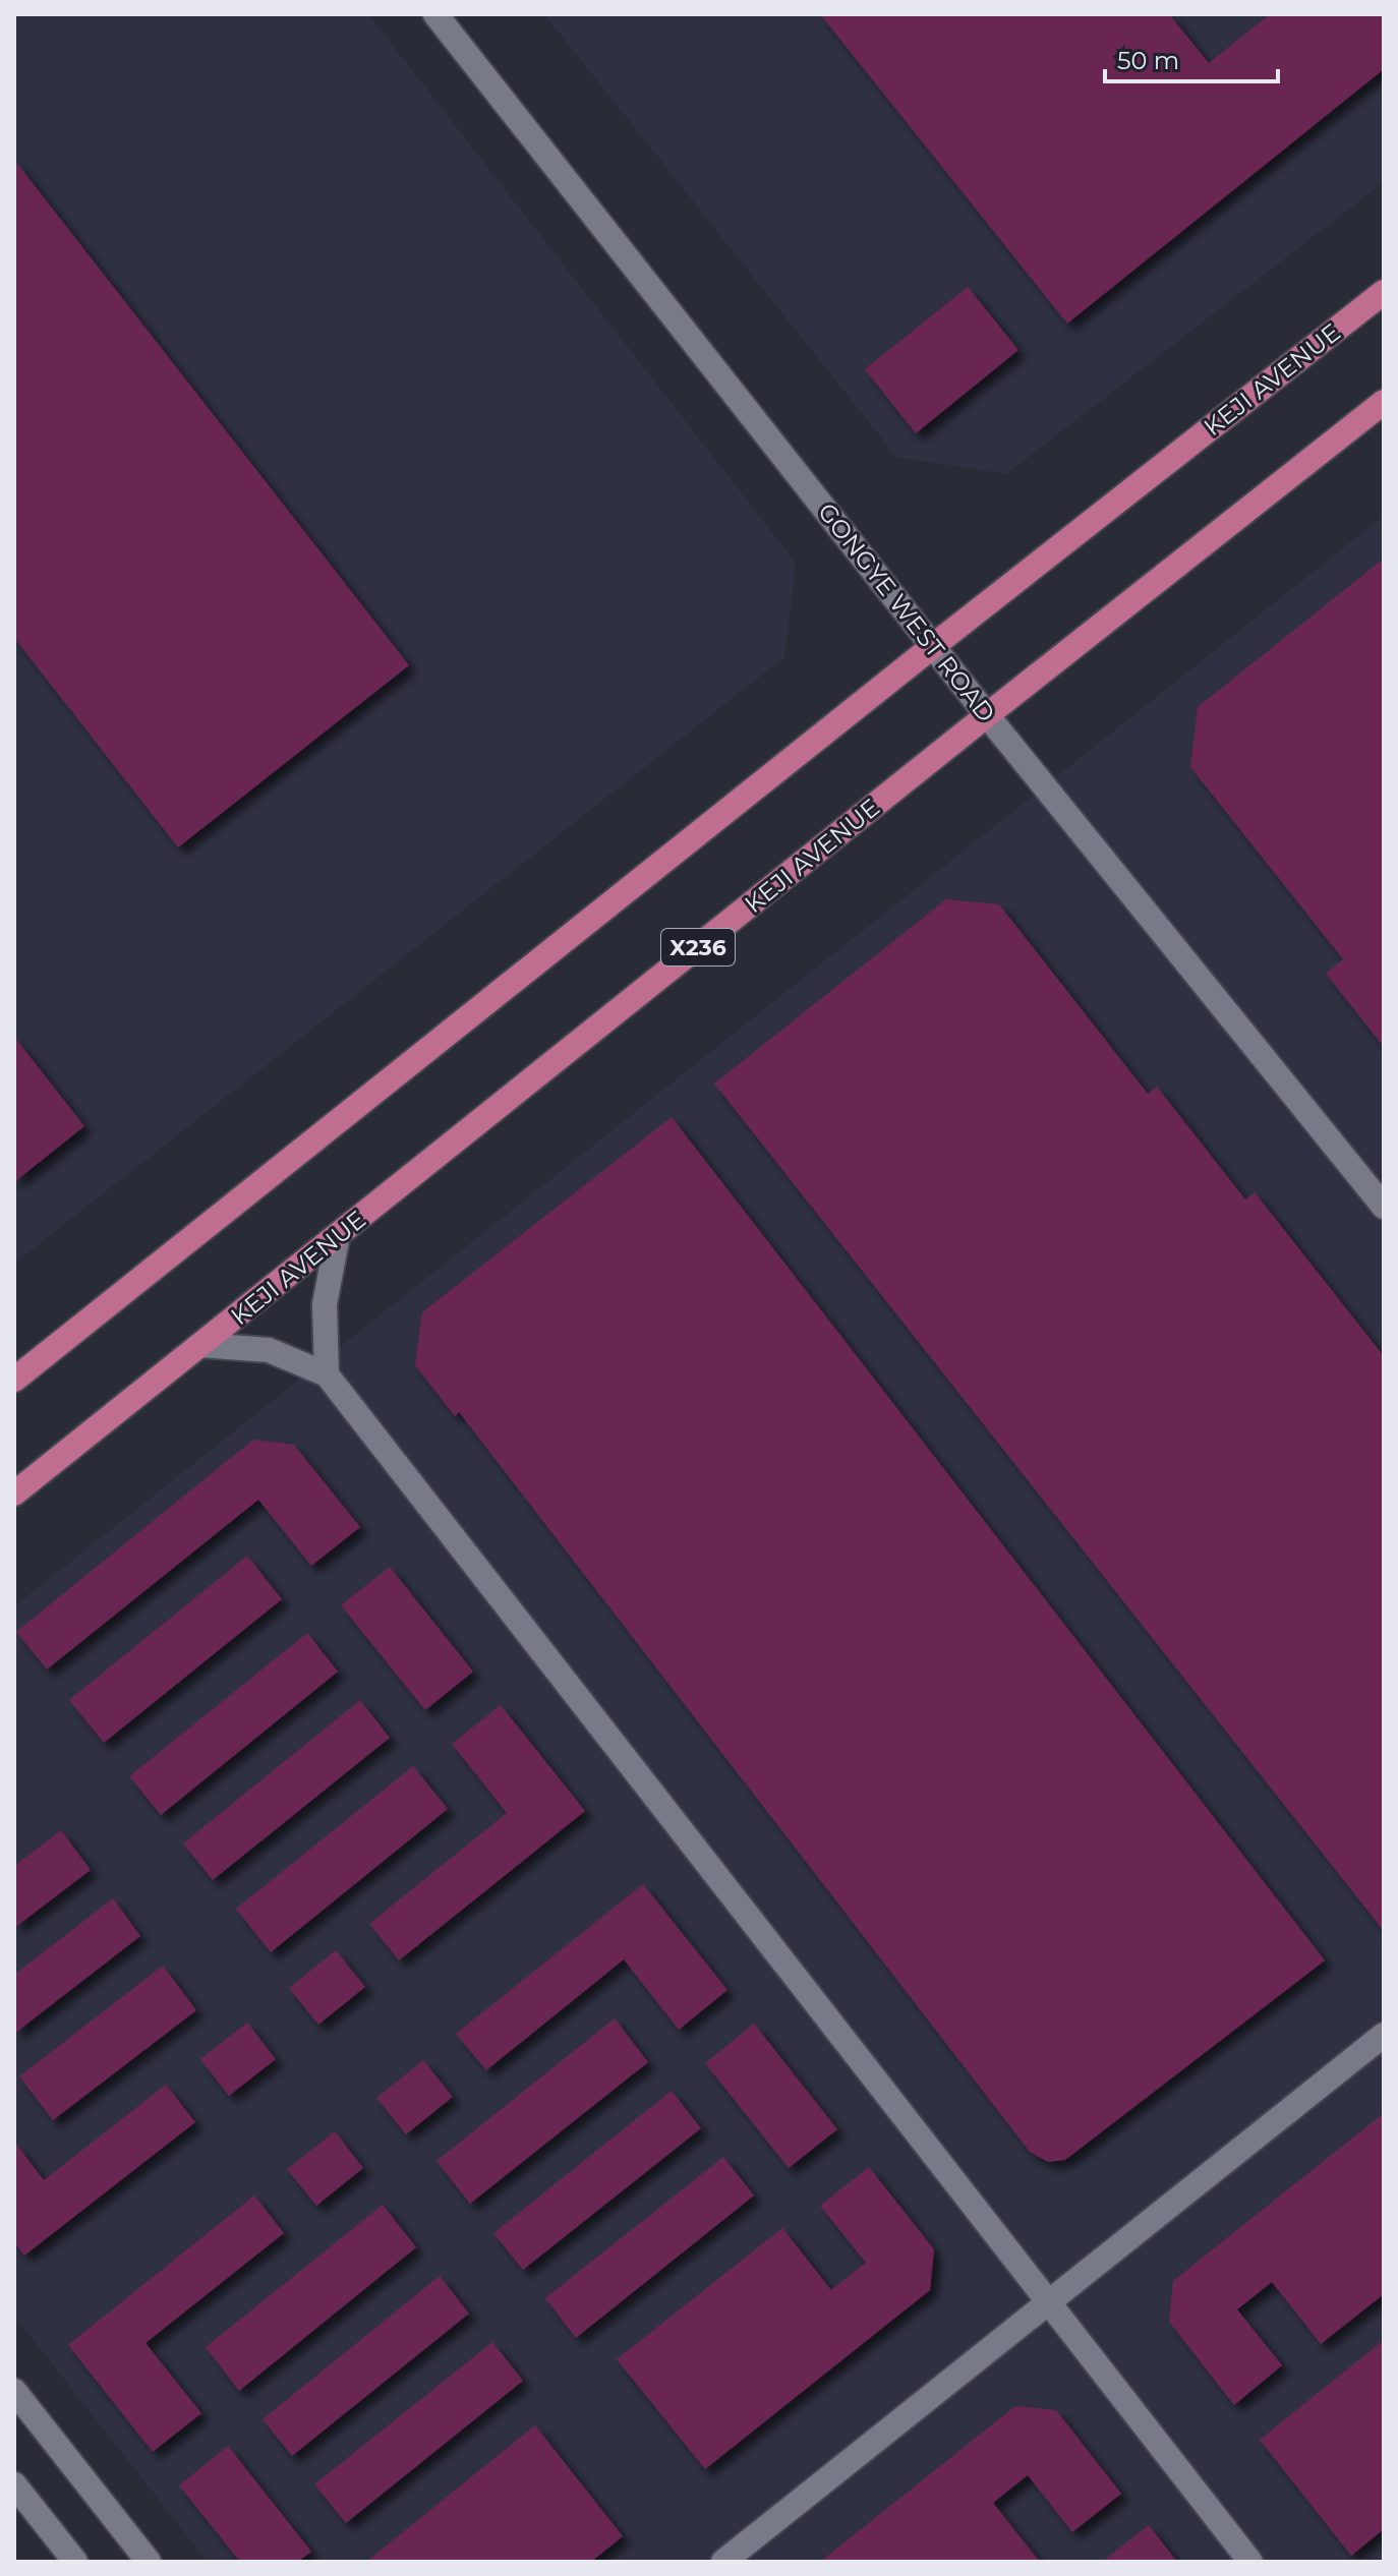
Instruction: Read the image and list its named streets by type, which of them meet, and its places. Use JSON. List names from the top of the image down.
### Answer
{
  "streets": {
    "main road": ["KEJI AVENUE", "X236"],
    "street": ["GONGYE WEST ROAD"]
  },
  "crossings": [
    ["KEJI AVENUE", "GONGYE WEST ROAD"]
  ],
  "scale_bar": "50 m"
}
